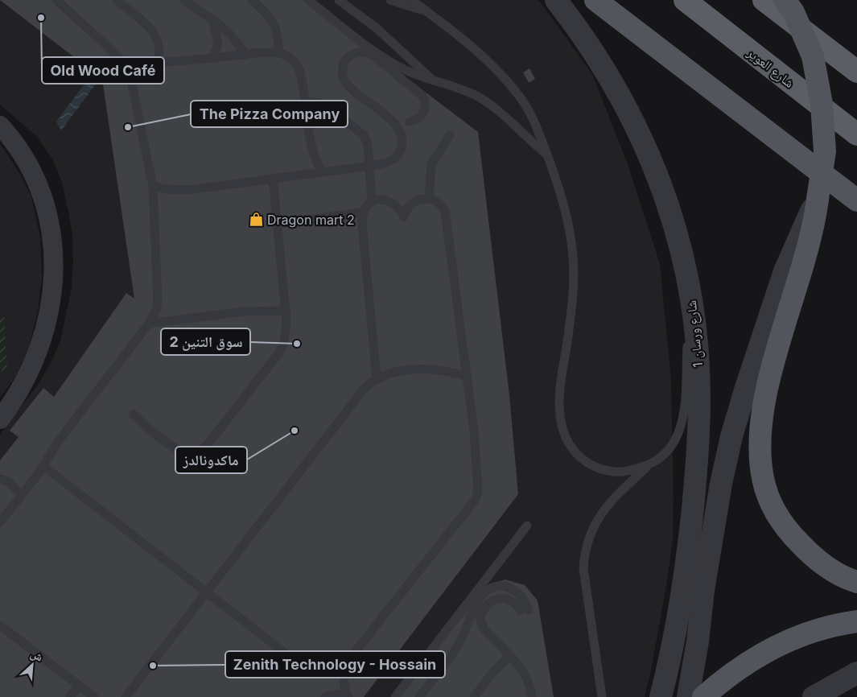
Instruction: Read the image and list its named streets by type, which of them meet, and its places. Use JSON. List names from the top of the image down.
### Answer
{
  "streets": {
    "highway": ["شارع العوير"],
    "street": ["شارع ورسان 1"]
  },
  "places": {
    "other": [
      "Old Wood Café",
      "The Pizza Company",
      "سوق التنين 2",
      "ماكدونالدز",
      "Zenith Technology - Hossain"
    ],
    "shop": ["Dragon mart 2"]
  },
  "north": "top right"
}
